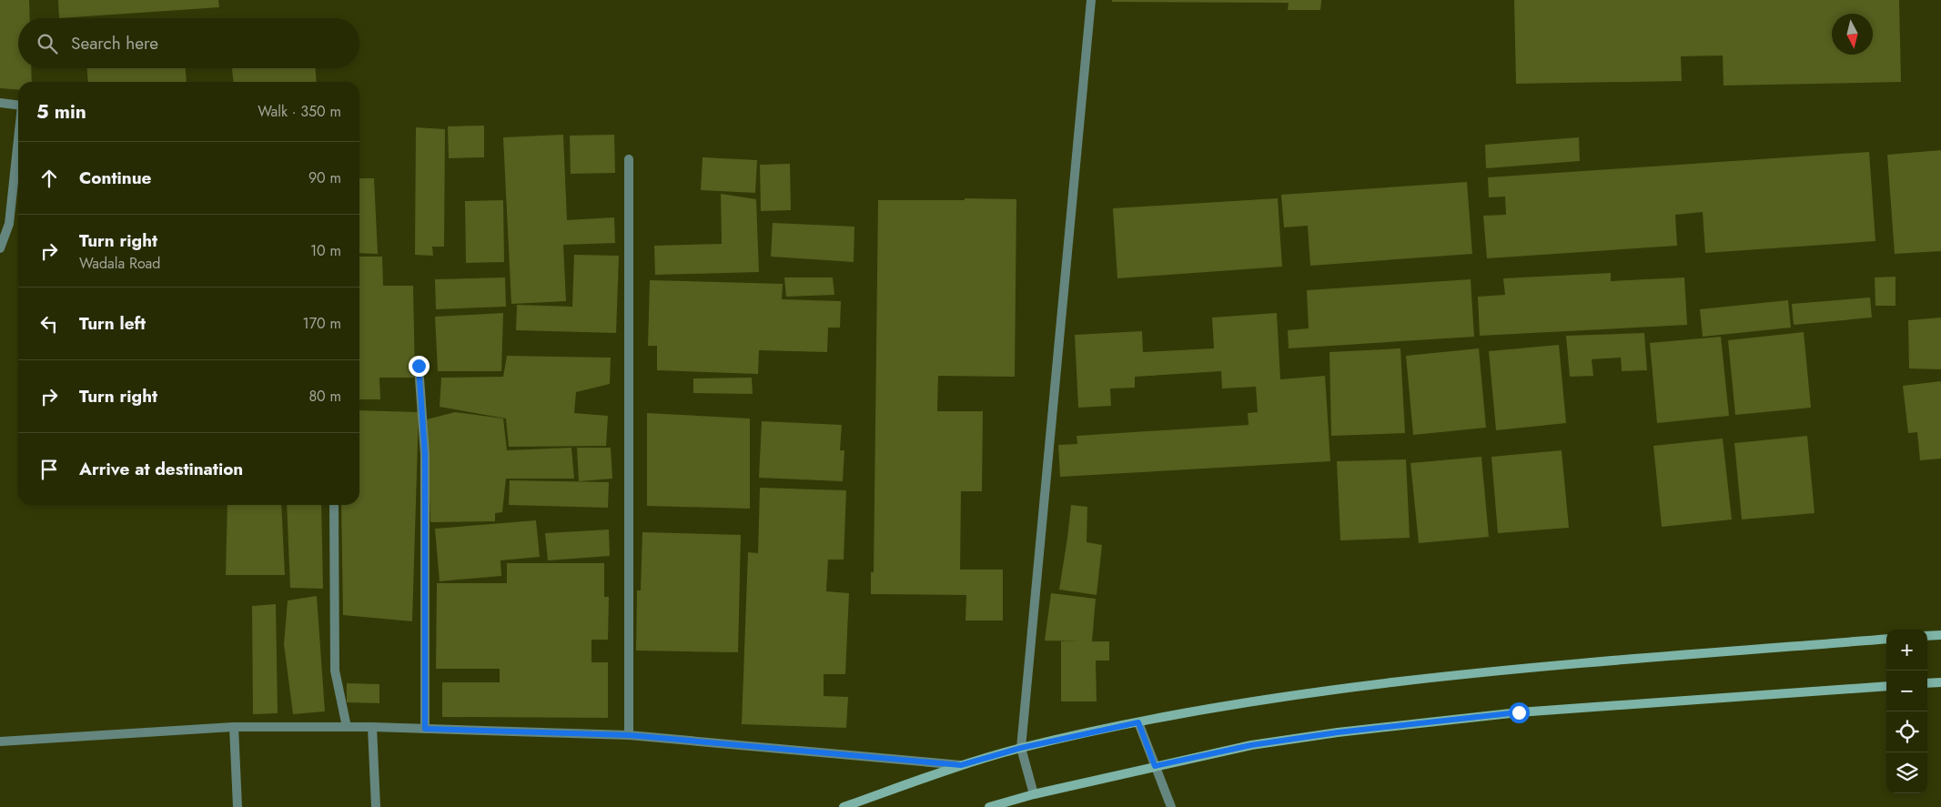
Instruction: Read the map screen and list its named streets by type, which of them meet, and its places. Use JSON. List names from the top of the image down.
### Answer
{
  "north": "bottom",
  "page": {
    "search": "Search here",
    "heading": ["5 min", "Walk · 350 m"],
    "list": [
      ["Continue", "90 m"],
      ["Turn right", "Wadala Road", "10 m"],
      ["Turn left", "170 m"],
      ["Turn right", "80 m"],
      "Arrive at destination"
    ],
    "map_buttons": ["+", "−"]
  }
}
